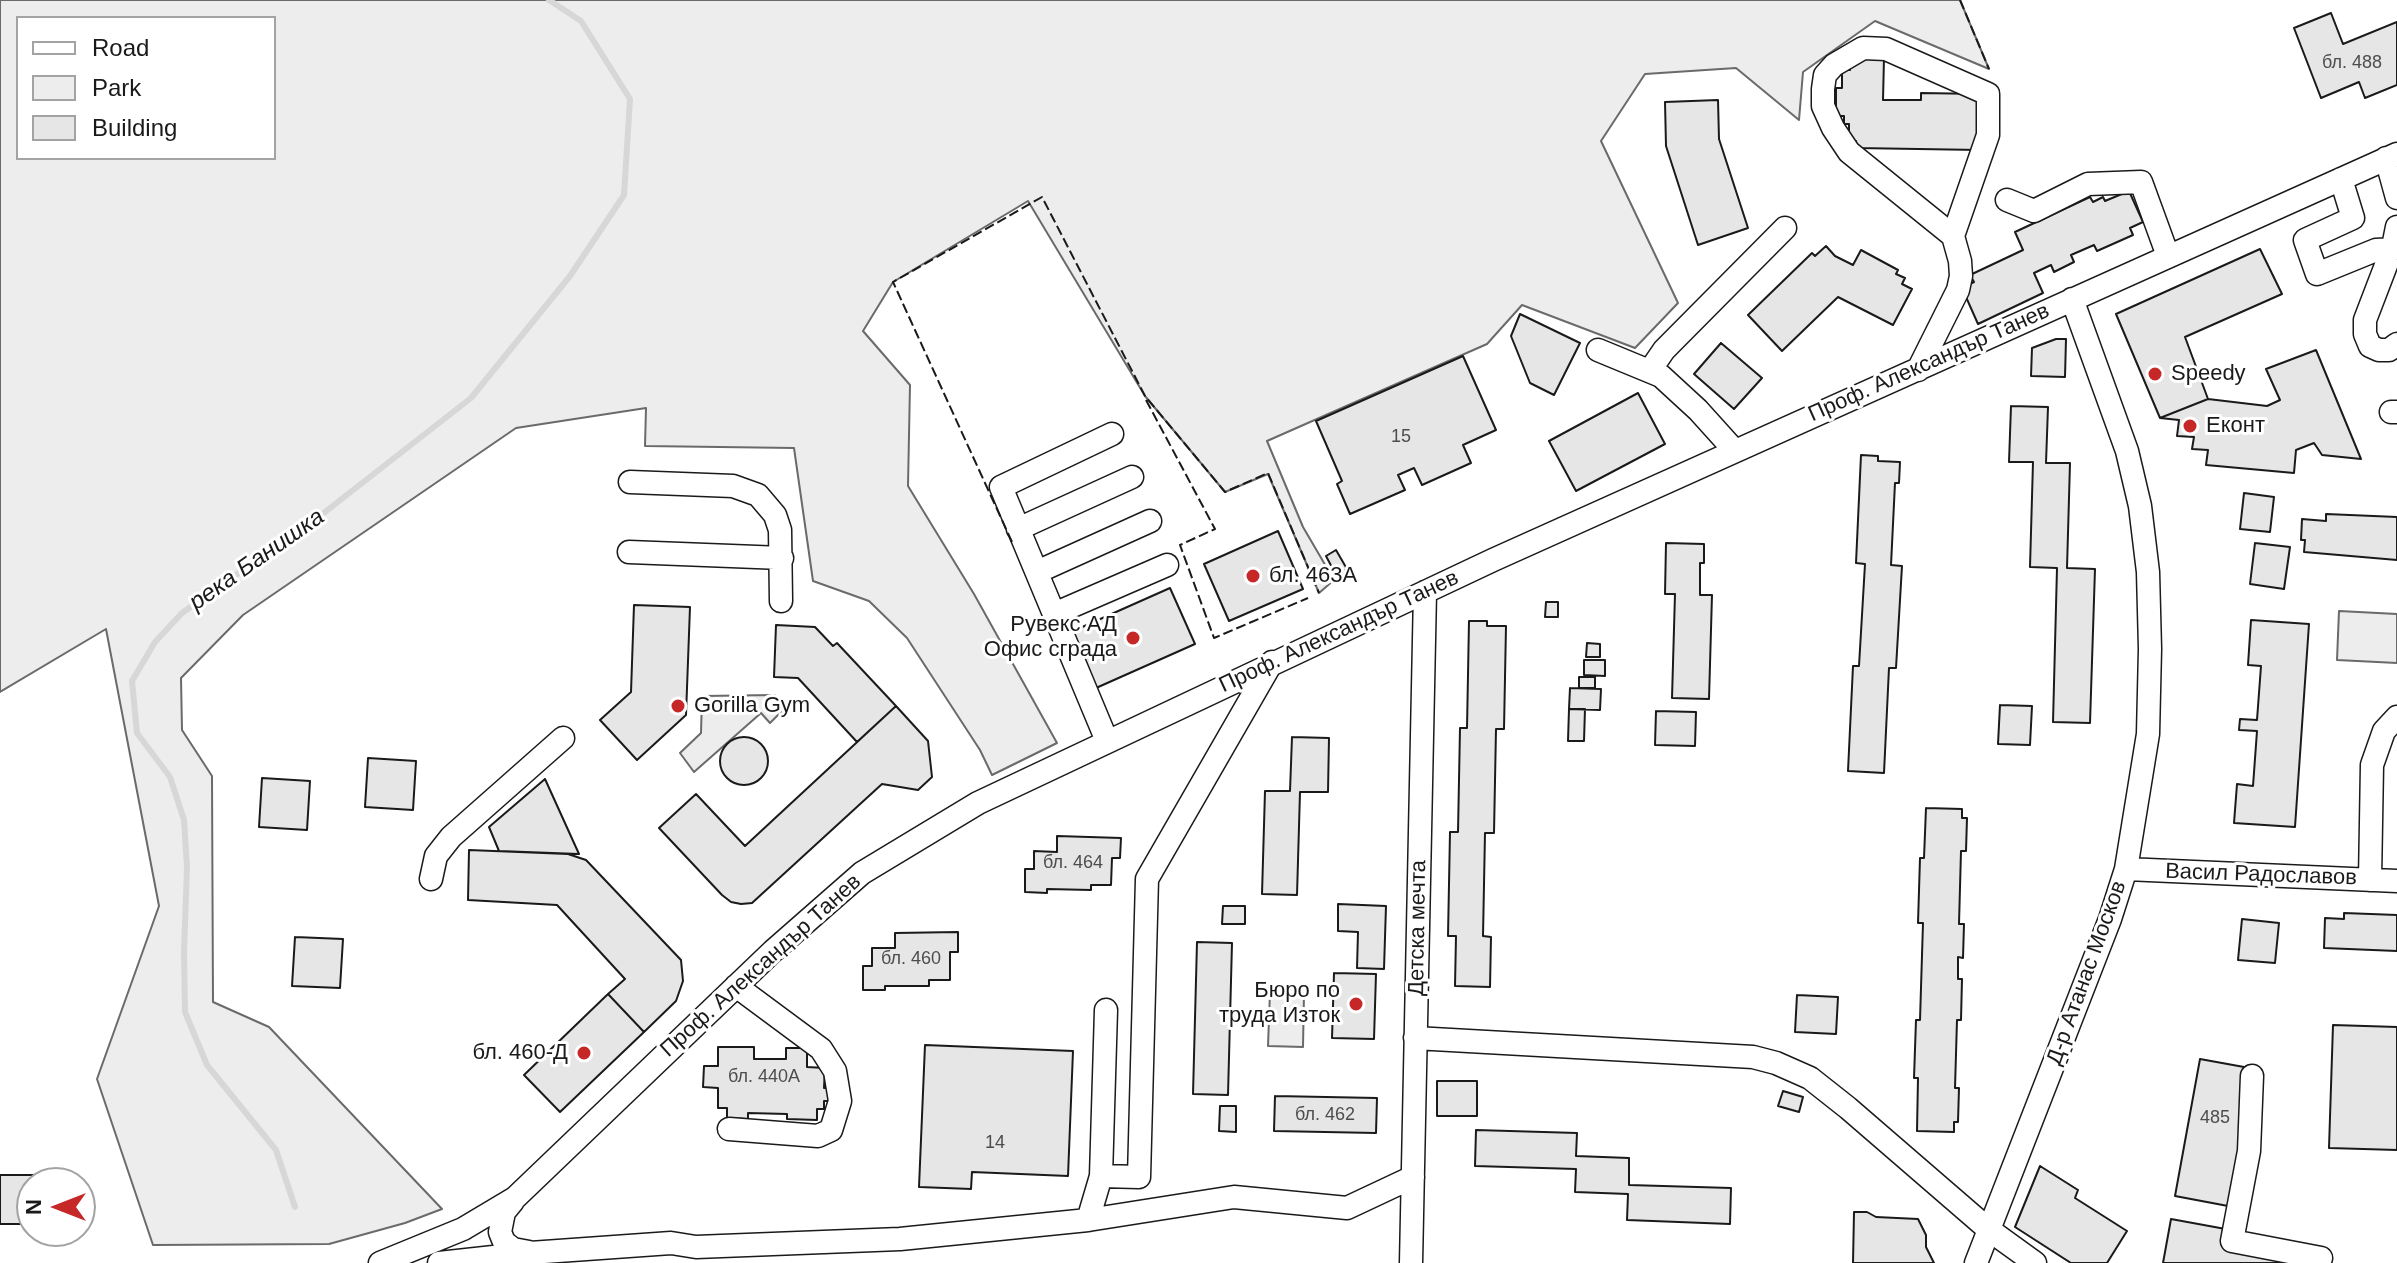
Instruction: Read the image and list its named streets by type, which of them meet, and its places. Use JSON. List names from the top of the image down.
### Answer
{
  "streets": {
    "street": [
      "Проф. Александър Танев",
      "Васил Радославов",
      "Детска мечта",
      "Д-р Атанас Москов"
    ]
  },
  "crossings": [
    ["Проф. Александър Танев", "Детска мечта"],
    ["Проф. Александър Танев", "Д-р Атанас Москов"],
    ["Васил Радославов", "Д-р Атанас Москов"]
  ],
  "water": ["река Банишка"],
  "places": [
    "Speedy",
    "Еконт",
    "бл. 463А",
    "Рувекс АД Офис сграда",
    "Gorilla Gym",
    "Бюро по труда Изток",
    "бл. 460-Д"
  ],
  "house_numbers": [
    "бл. 488",
    "15",
    "бл. 464",
    "бл. 460",
    "бл. 440А",
    "бл. 462",
    "485",
    "14"
  ],
  "legend": ["Road", "Park", "Building"],
  "north": "left"
}
